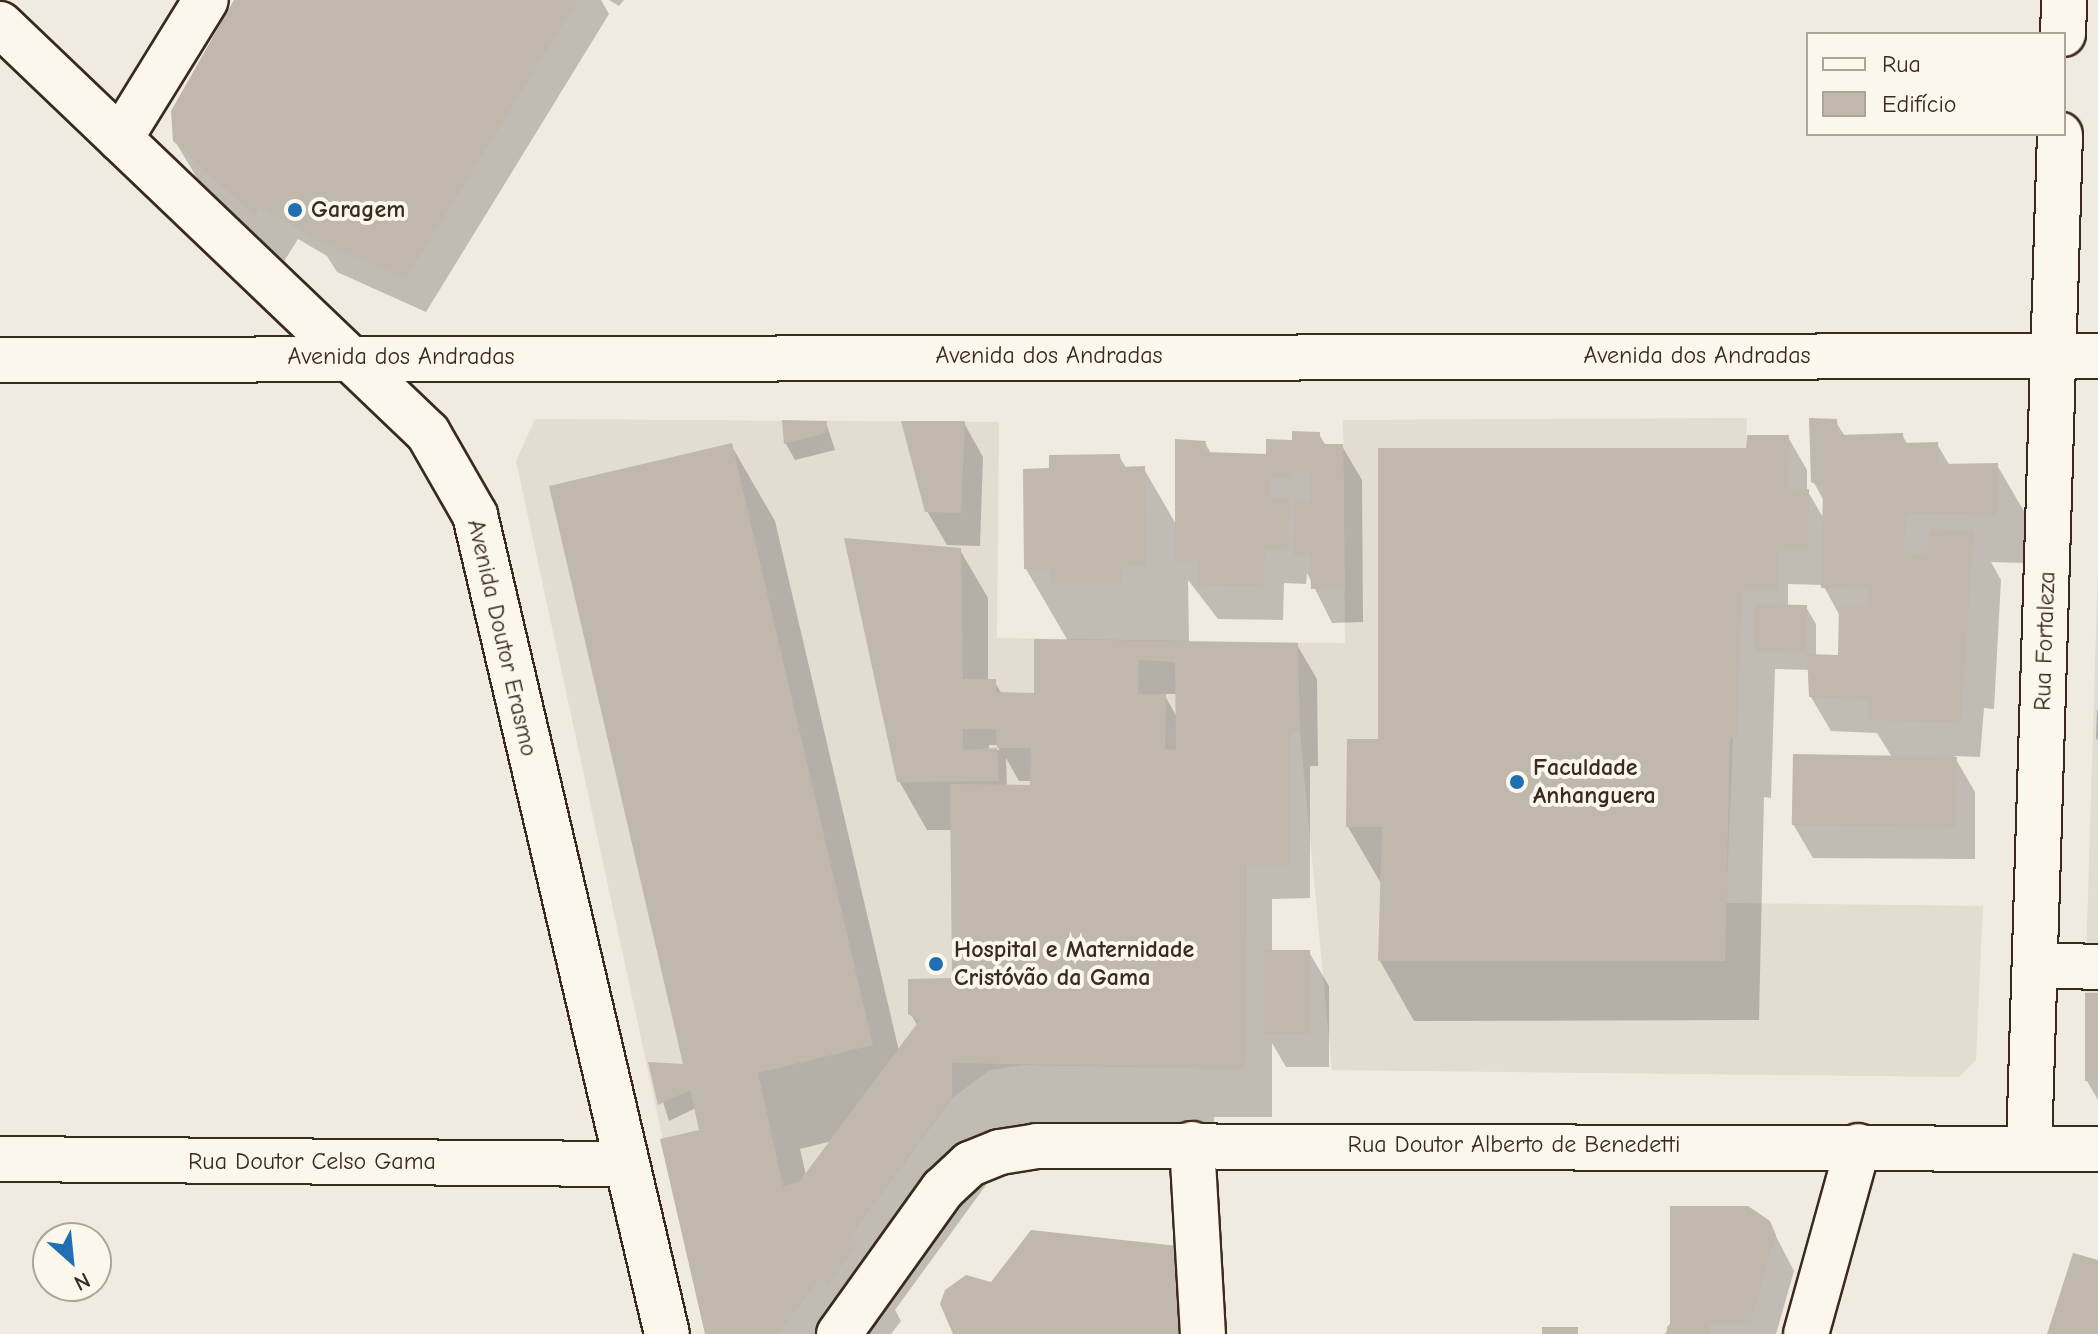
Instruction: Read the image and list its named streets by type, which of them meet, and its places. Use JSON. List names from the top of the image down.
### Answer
{
  "streets": {
    "street": [
      "Avenida dos Andradas",
      "Avenida Doutor Erasmo",
      "Rua Fortaleza",
      "Rua Doutor Alberto de Benedetti",
      "Rua Doutor Celso Gama"
    ]
  },
  "crossings": [
    ["Avenida dos Andradas", "Avenida Doutor Erasmo"],
    ["Avenida dos Andradas", "Rua Fortaleza"],
    ["Avenida Doutor Erasmo", "Rua Doutor Celso Gama"],
    ["Rua Fortaleza", "Rua Doutor Alberto de Benedetti"]
  ],
  "places": ["Garagem", "Faculdade Anhanguera", "Hospital e Maternidade Cristóvão da Gama"],
  "legend": ["Rua", "Edifício"],
  "north": "bottom right"
}
